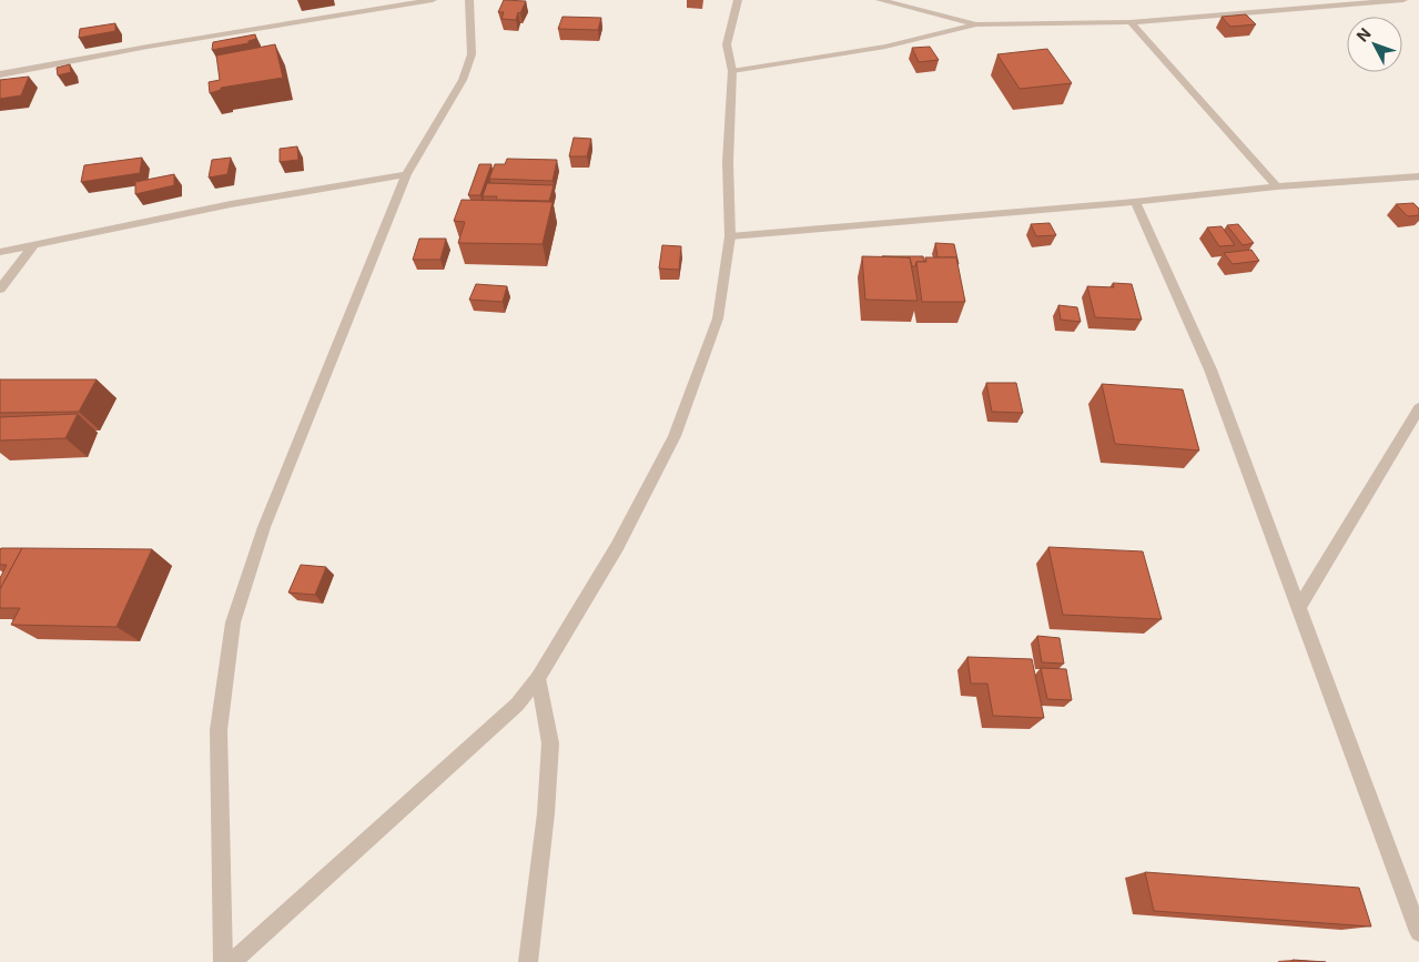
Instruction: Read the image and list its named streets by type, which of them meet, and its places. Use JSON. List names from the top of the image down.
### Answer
{
  "north": "top left"
}
